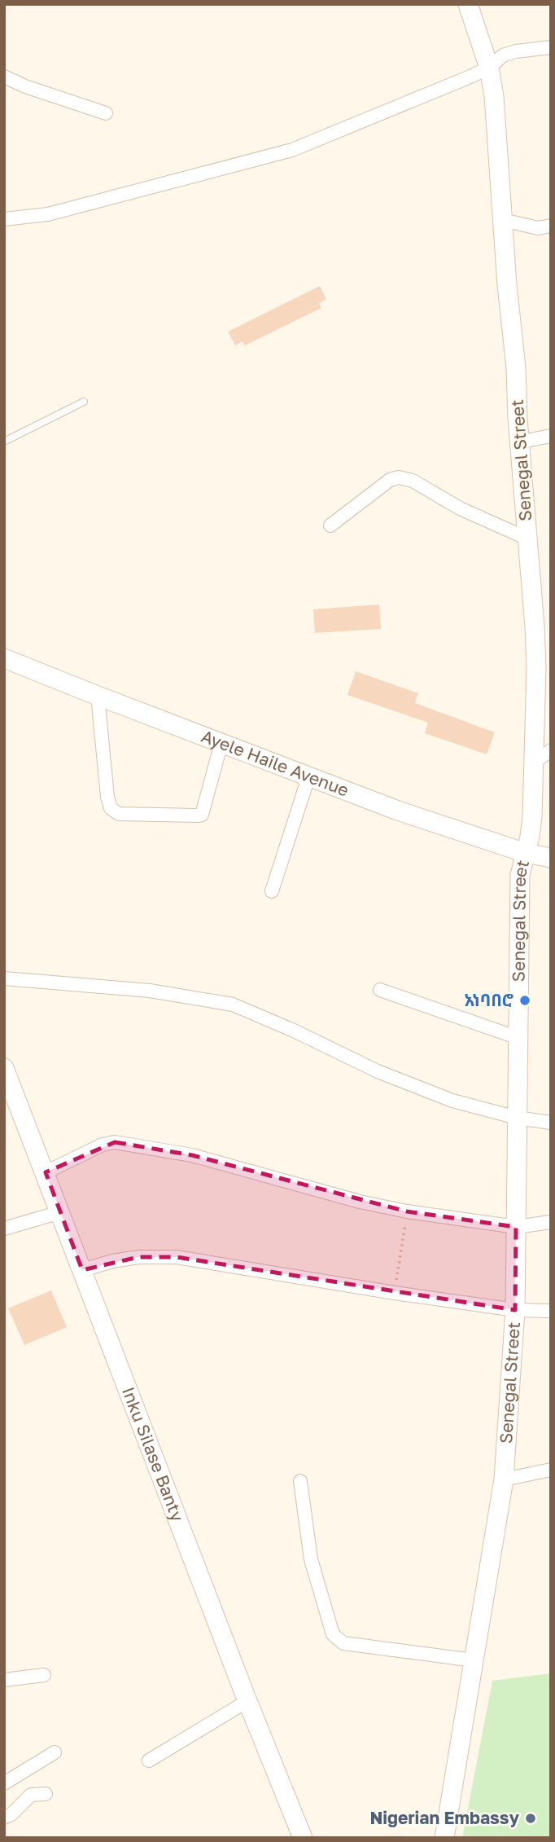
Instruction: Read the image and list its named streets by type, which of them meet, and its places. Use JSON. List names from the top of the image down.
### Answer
{
  "streets": {
    "main road": ["Senegal Street", "Ayele Haile Avenue", "Inku Silase Banty"]
  },
  "crossings": [
    ["Senegal Street", "Ayele Haile Avenue"]
  ],
  "places": ["አነባበሮ", "Nigerian Embassy"]
}
